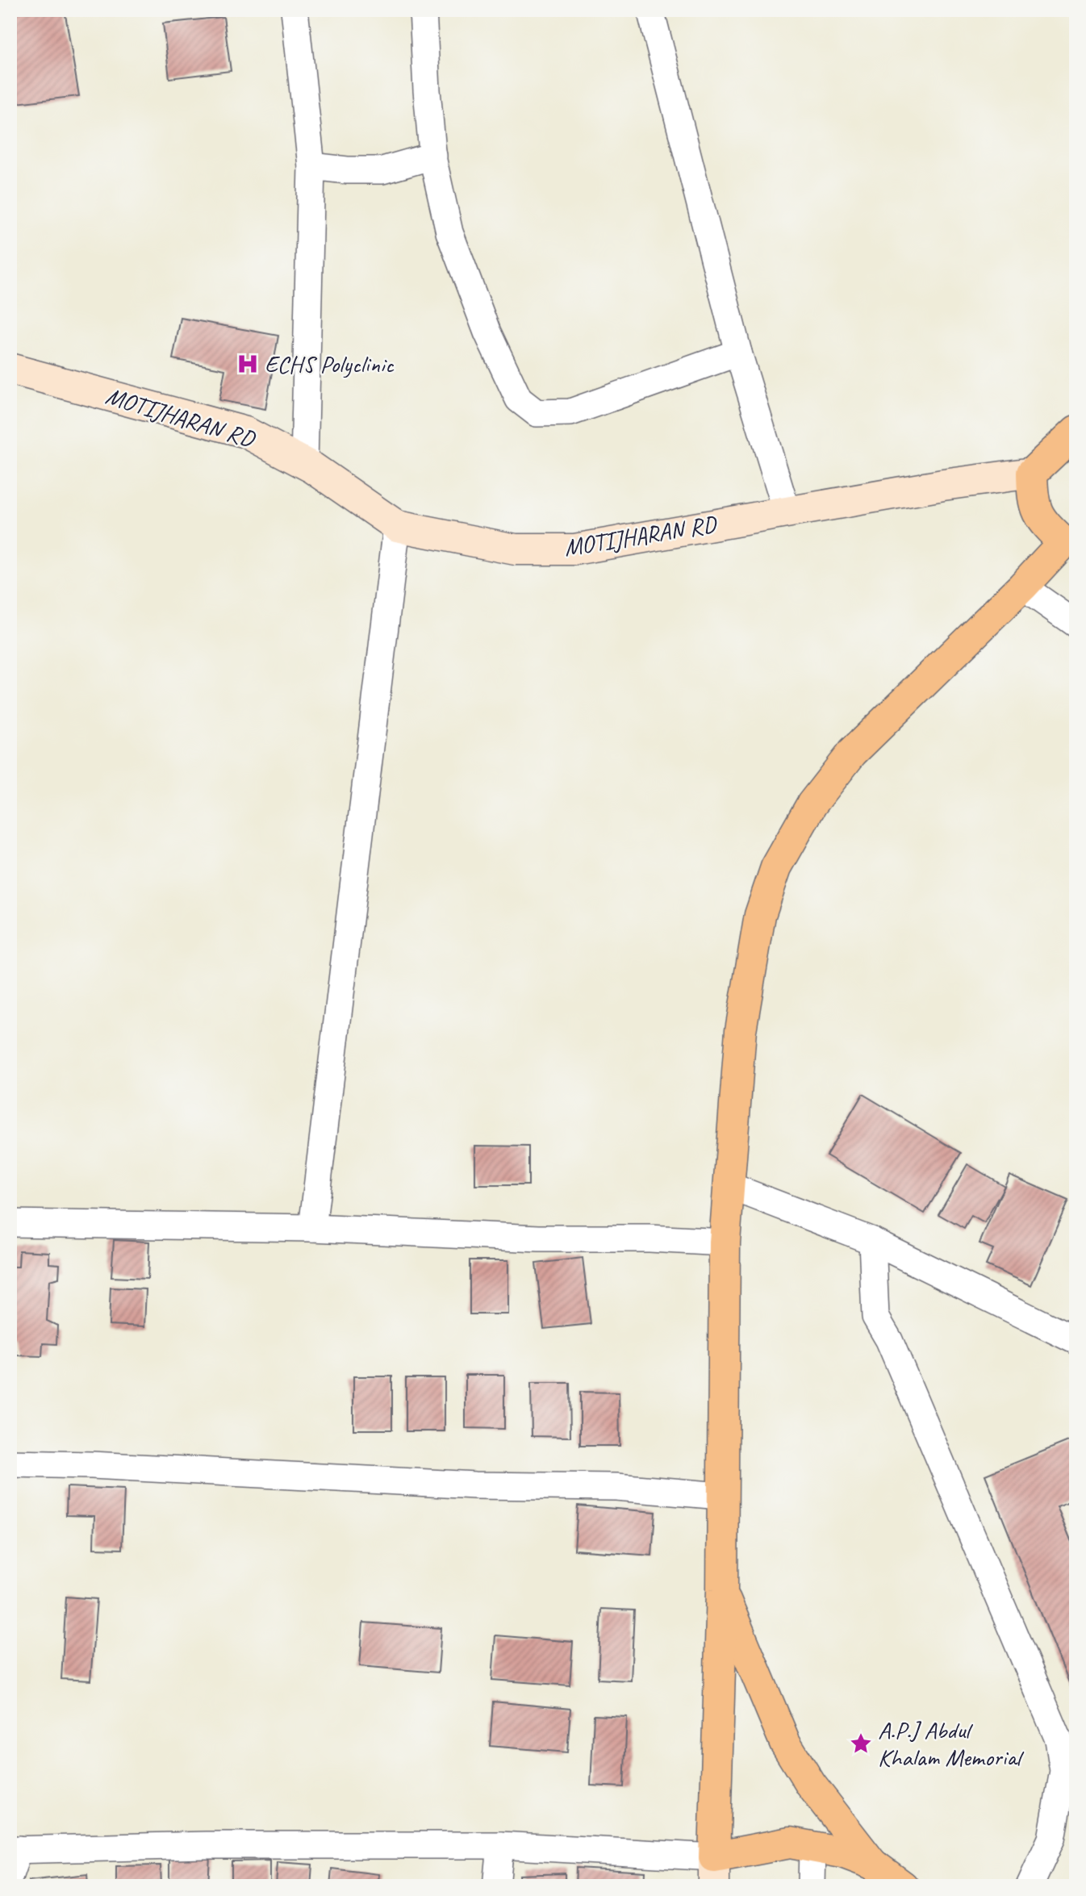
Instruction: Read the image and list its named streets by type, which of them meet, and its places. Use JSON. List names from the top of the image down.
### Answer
{
  "streets": {
    "main road": ["MOTIJHARAN RD"]
  },
  "places": {
    "hospital": ["ECHS Polyclinic"],
    "place": ["A.P.J Abdul Khalam Memorial"]
  }
}
